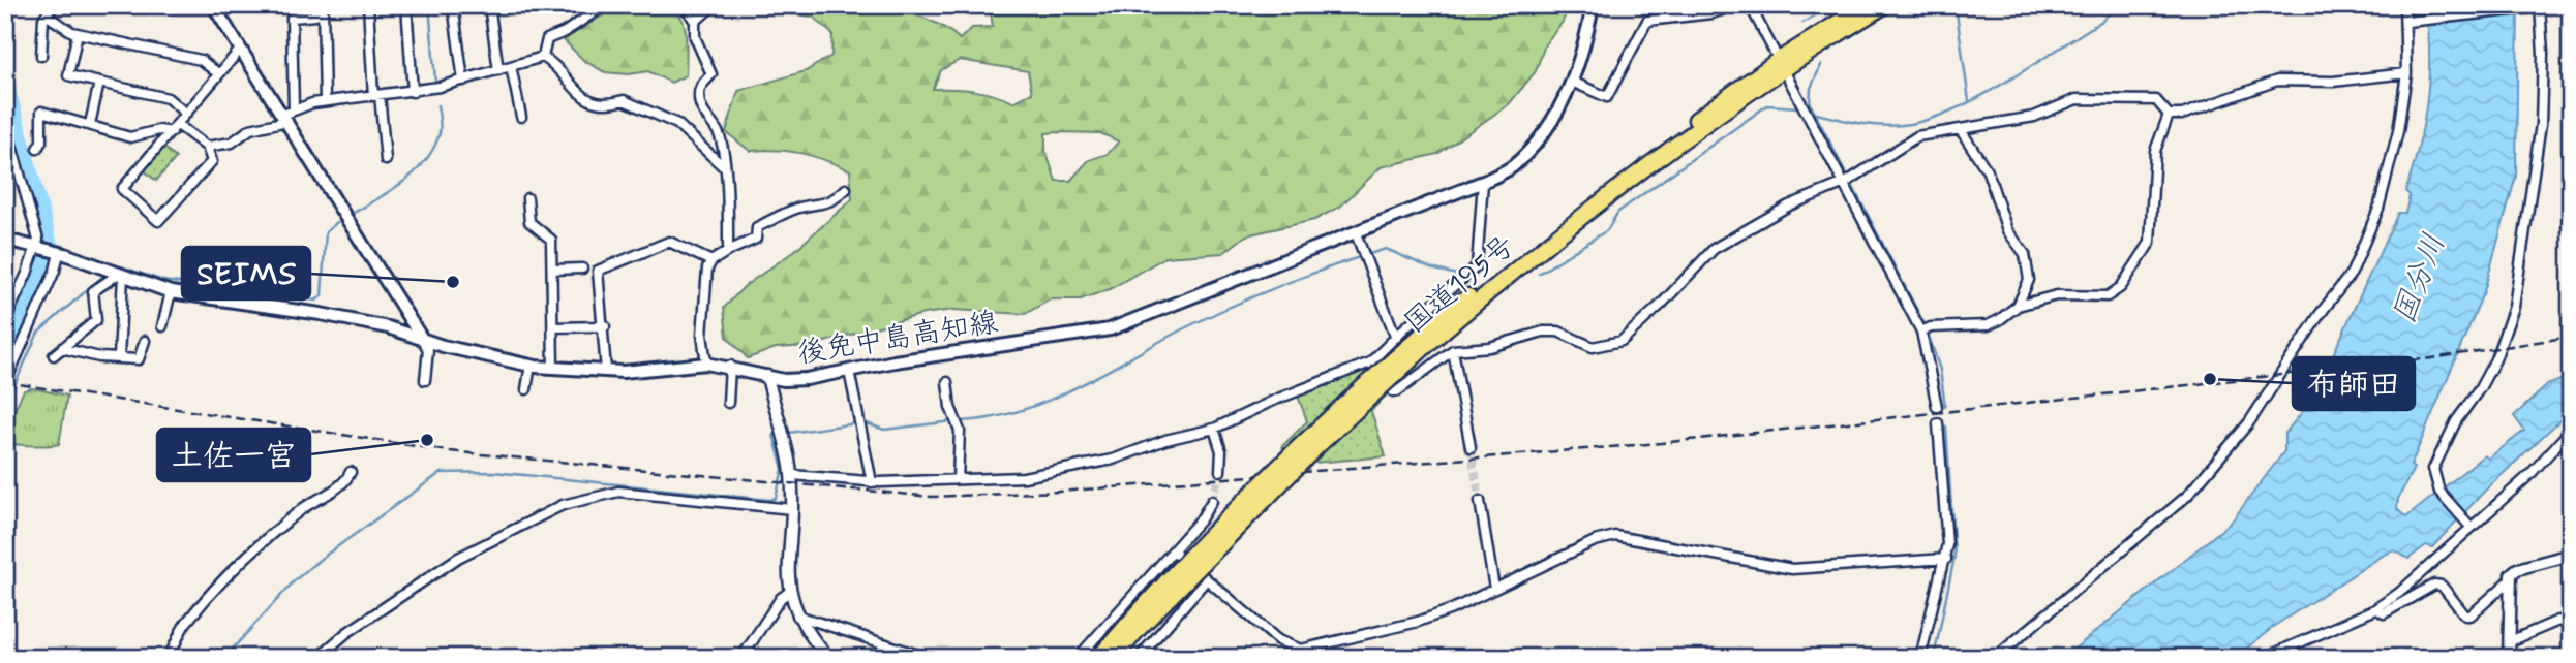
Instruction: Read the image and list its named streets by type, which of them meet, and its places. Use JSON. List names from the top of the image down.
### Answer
{
  "streets": {
    "highway": ["国道195号"],
    "main road": ["後免中島高知線"]
  },
  "water": ["国分川"],
  "places": ["SEIMS", "布師田", "土佐一宮"]
}
